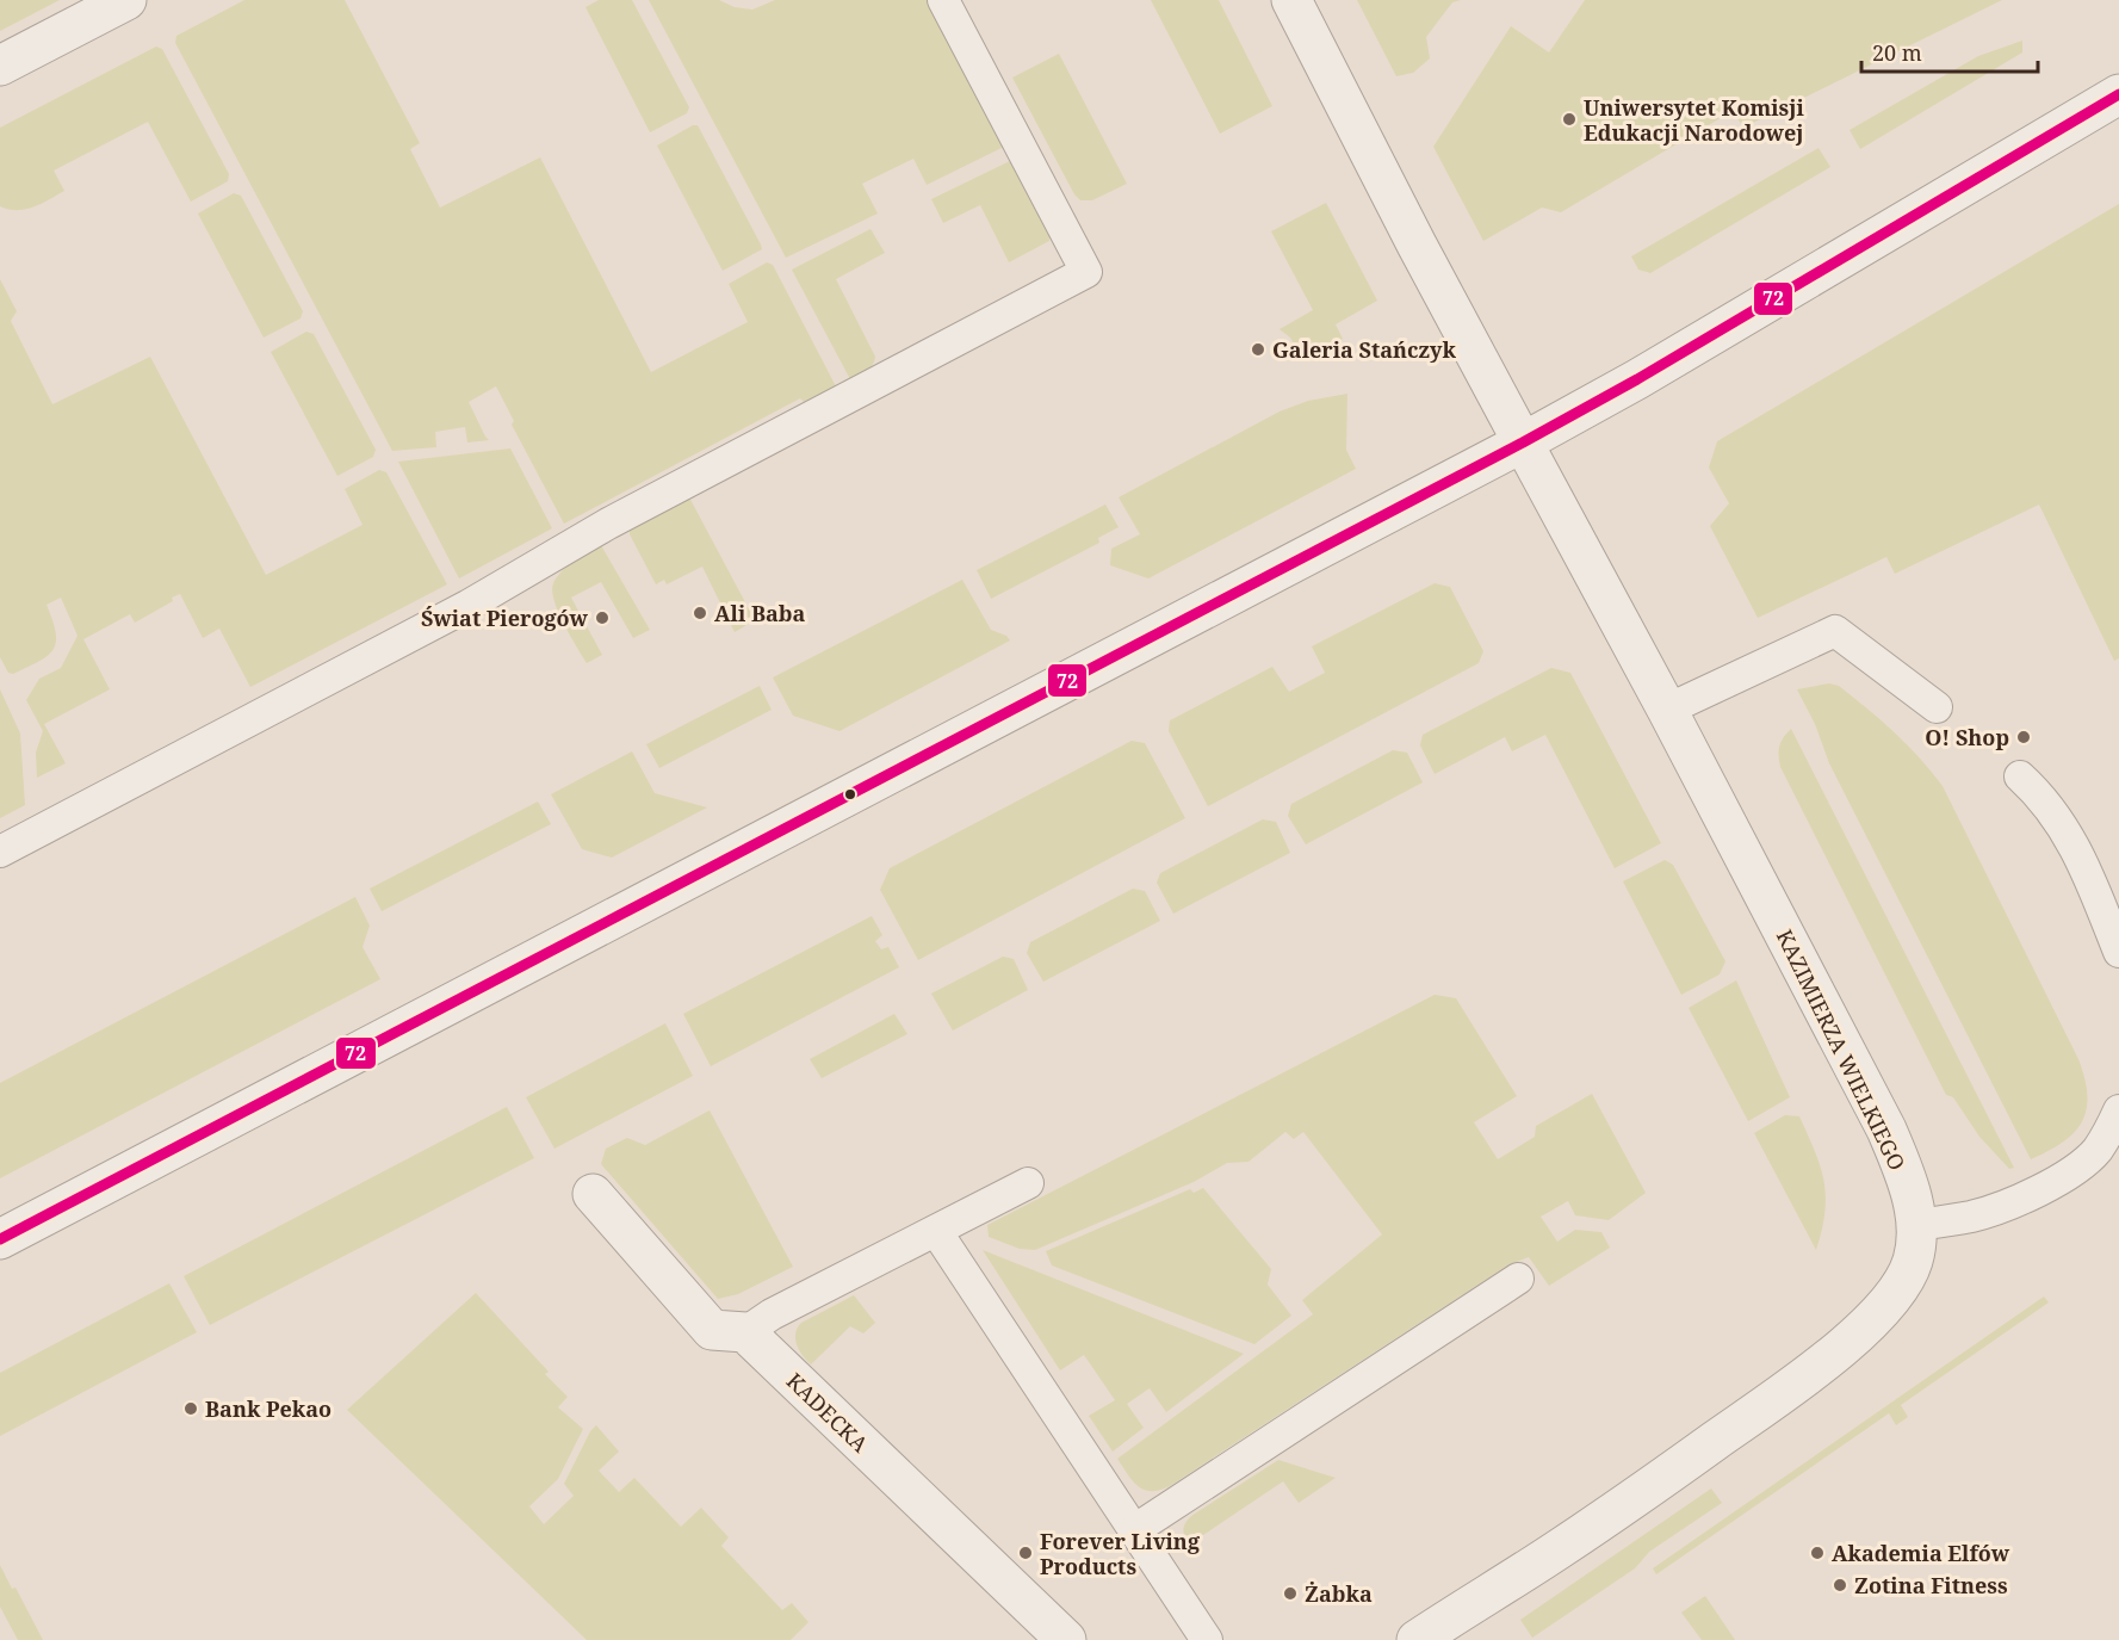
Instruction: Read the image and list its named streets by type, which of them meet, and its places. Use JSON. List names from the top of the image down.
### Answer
{
  "streets": {
    "street": ["KAZIMIERZA WIELKIEGO", "KADECKA"]
  },
  "places": [
    "Uniwersytet Komisji Edukacji Narodowej",
    "Galeria Stańczyk",
    "Ali Baba",
    "Świat Pierogów",
    "O! Shop",
    "Bank Pekao",
    "Forever Living Products",
    "Akademia Elfów",
    "Zotina Fitness",
    "Żabka"
  ],
  "lines": ["transit line 72"],
  "scale_bar": "20 m"
}
